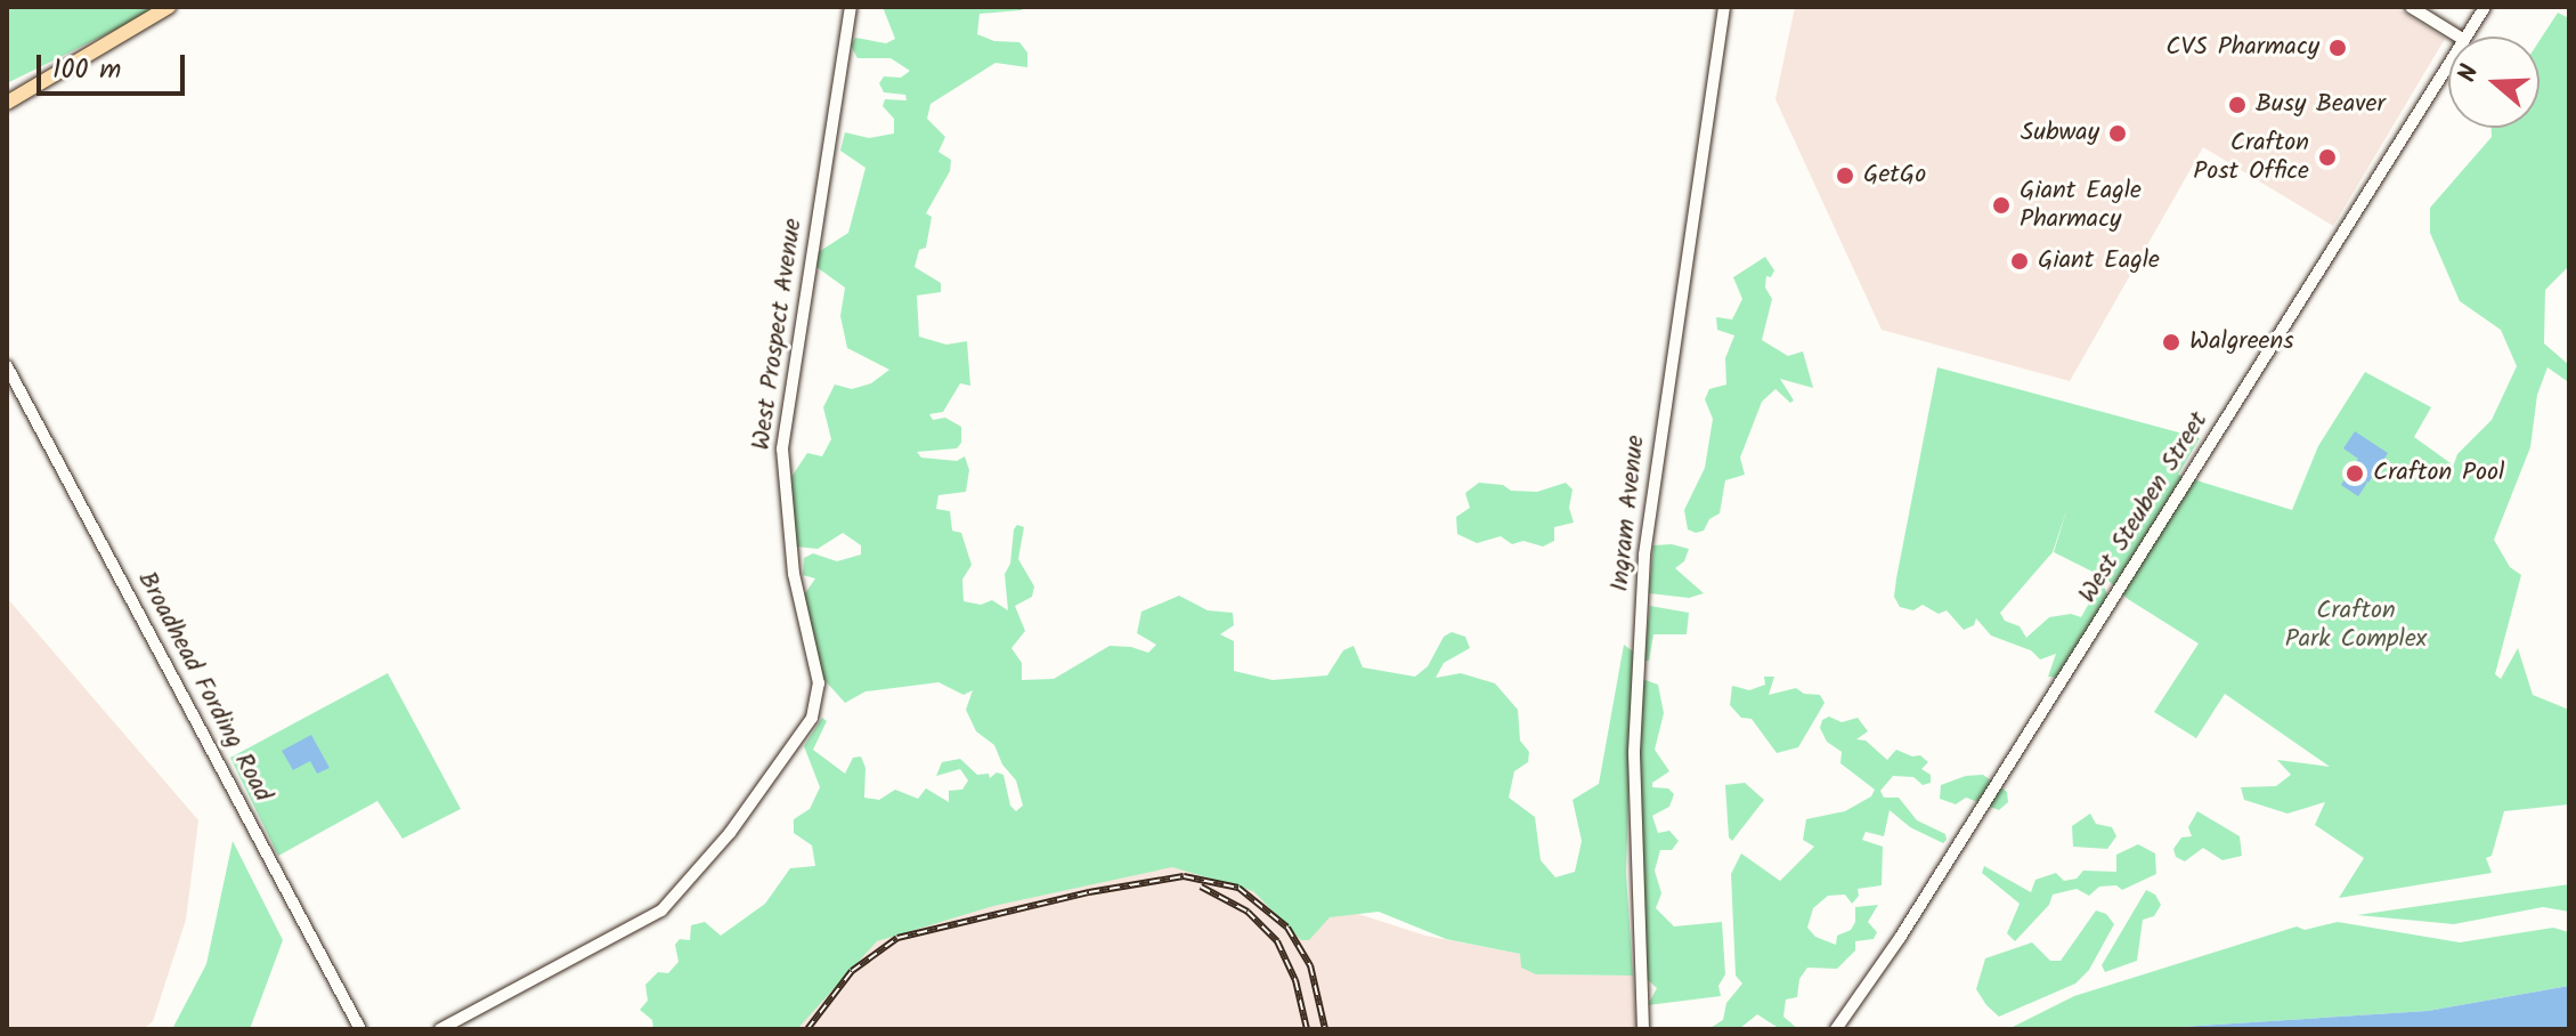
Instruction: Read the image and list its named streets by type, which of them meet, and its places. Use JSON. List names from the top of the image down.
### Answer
{
  "streets": {
    "street": [
      "West Prospect Avenue",
      "West Steuben Street",
      "Ingram Avenue",
      "Broadhead Fording Road"
    ]
  },
  "parks": ["Crafton Park Complex"],
  "places": [
    "CVS Pharmacy",
    "Busy Beaver",
    "Subway",
    "Crafton Post Office",
    "GetGo",
    "Giant Eagle Pharmacy",
    "Giant Eagle",
    "Walgreens",
    "Crafton Pool"
  ],
  "scale_bar": "100 m",
  "north": "left"
}
